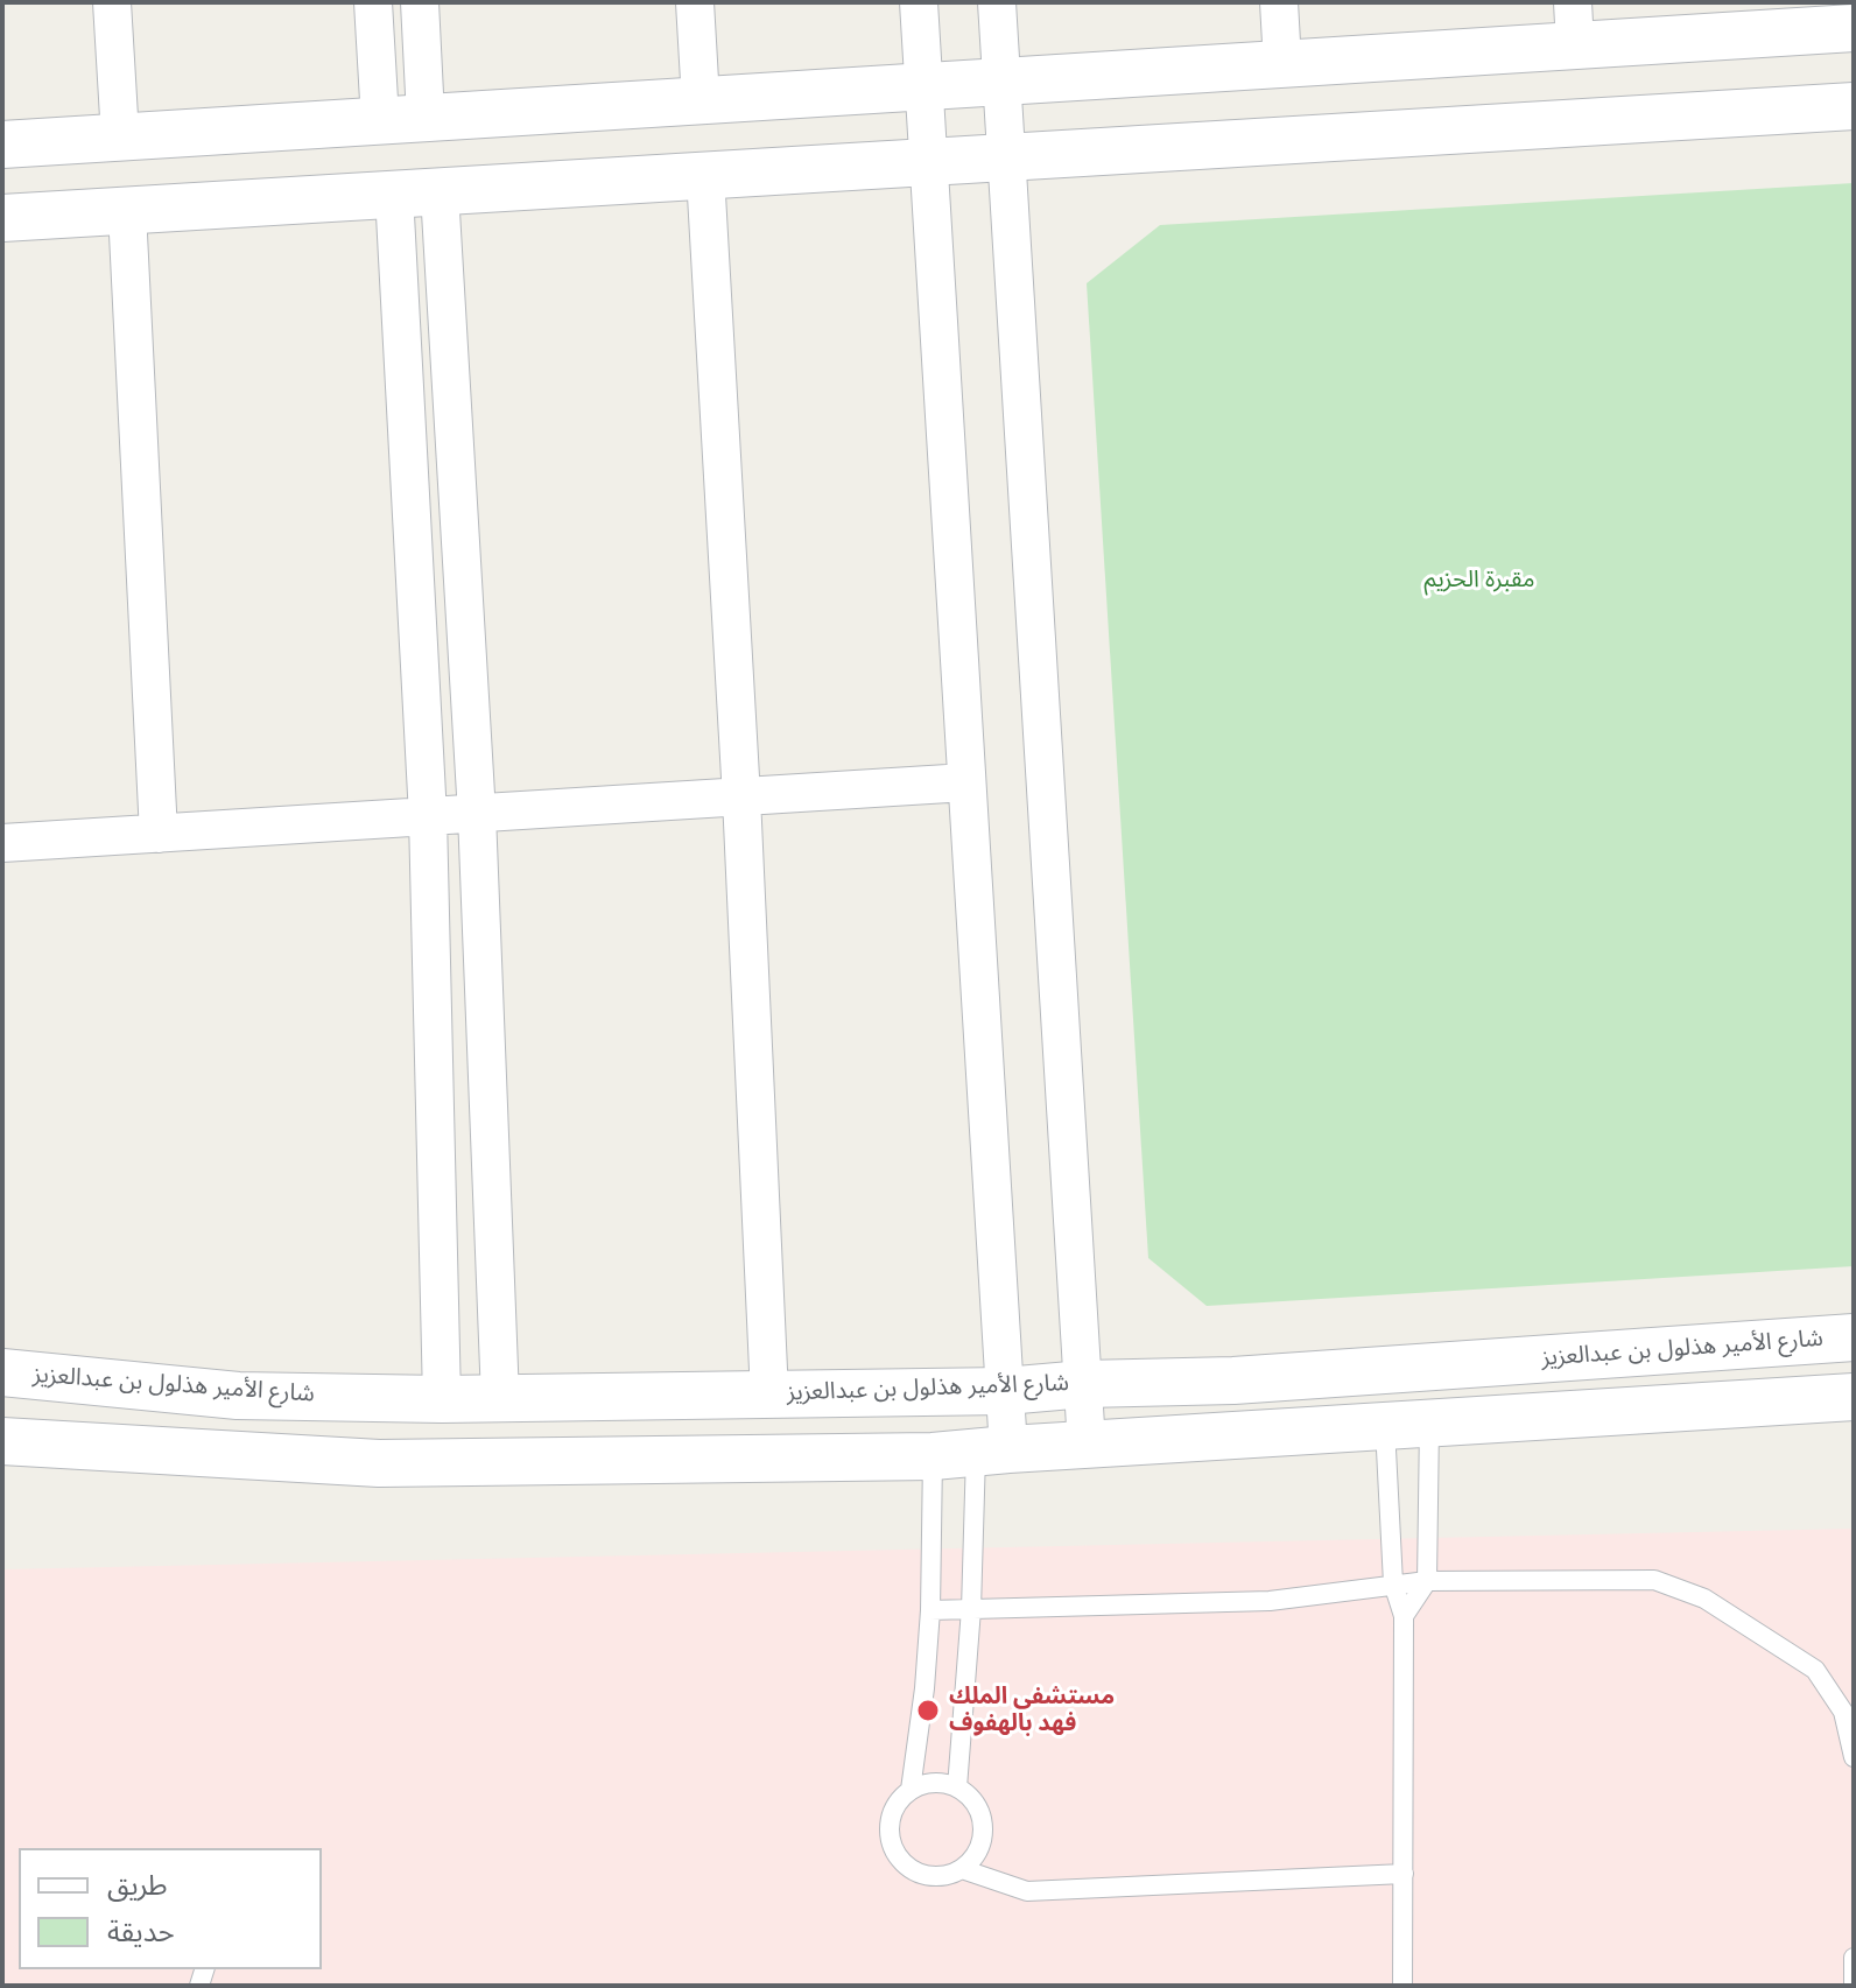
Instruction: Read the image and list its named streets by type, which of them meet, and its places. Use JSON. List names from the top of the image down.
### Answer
{
  "streets": {
    "street": ["شارع الأمير هذلول بن عبدالعزيز"]
  },
  "parks": ["مقبرة الحزيم"],
  "places": ["مستشفى الملك فهد بالهفوف"],
  "legend": ["طريق", "حديقة"]
}
